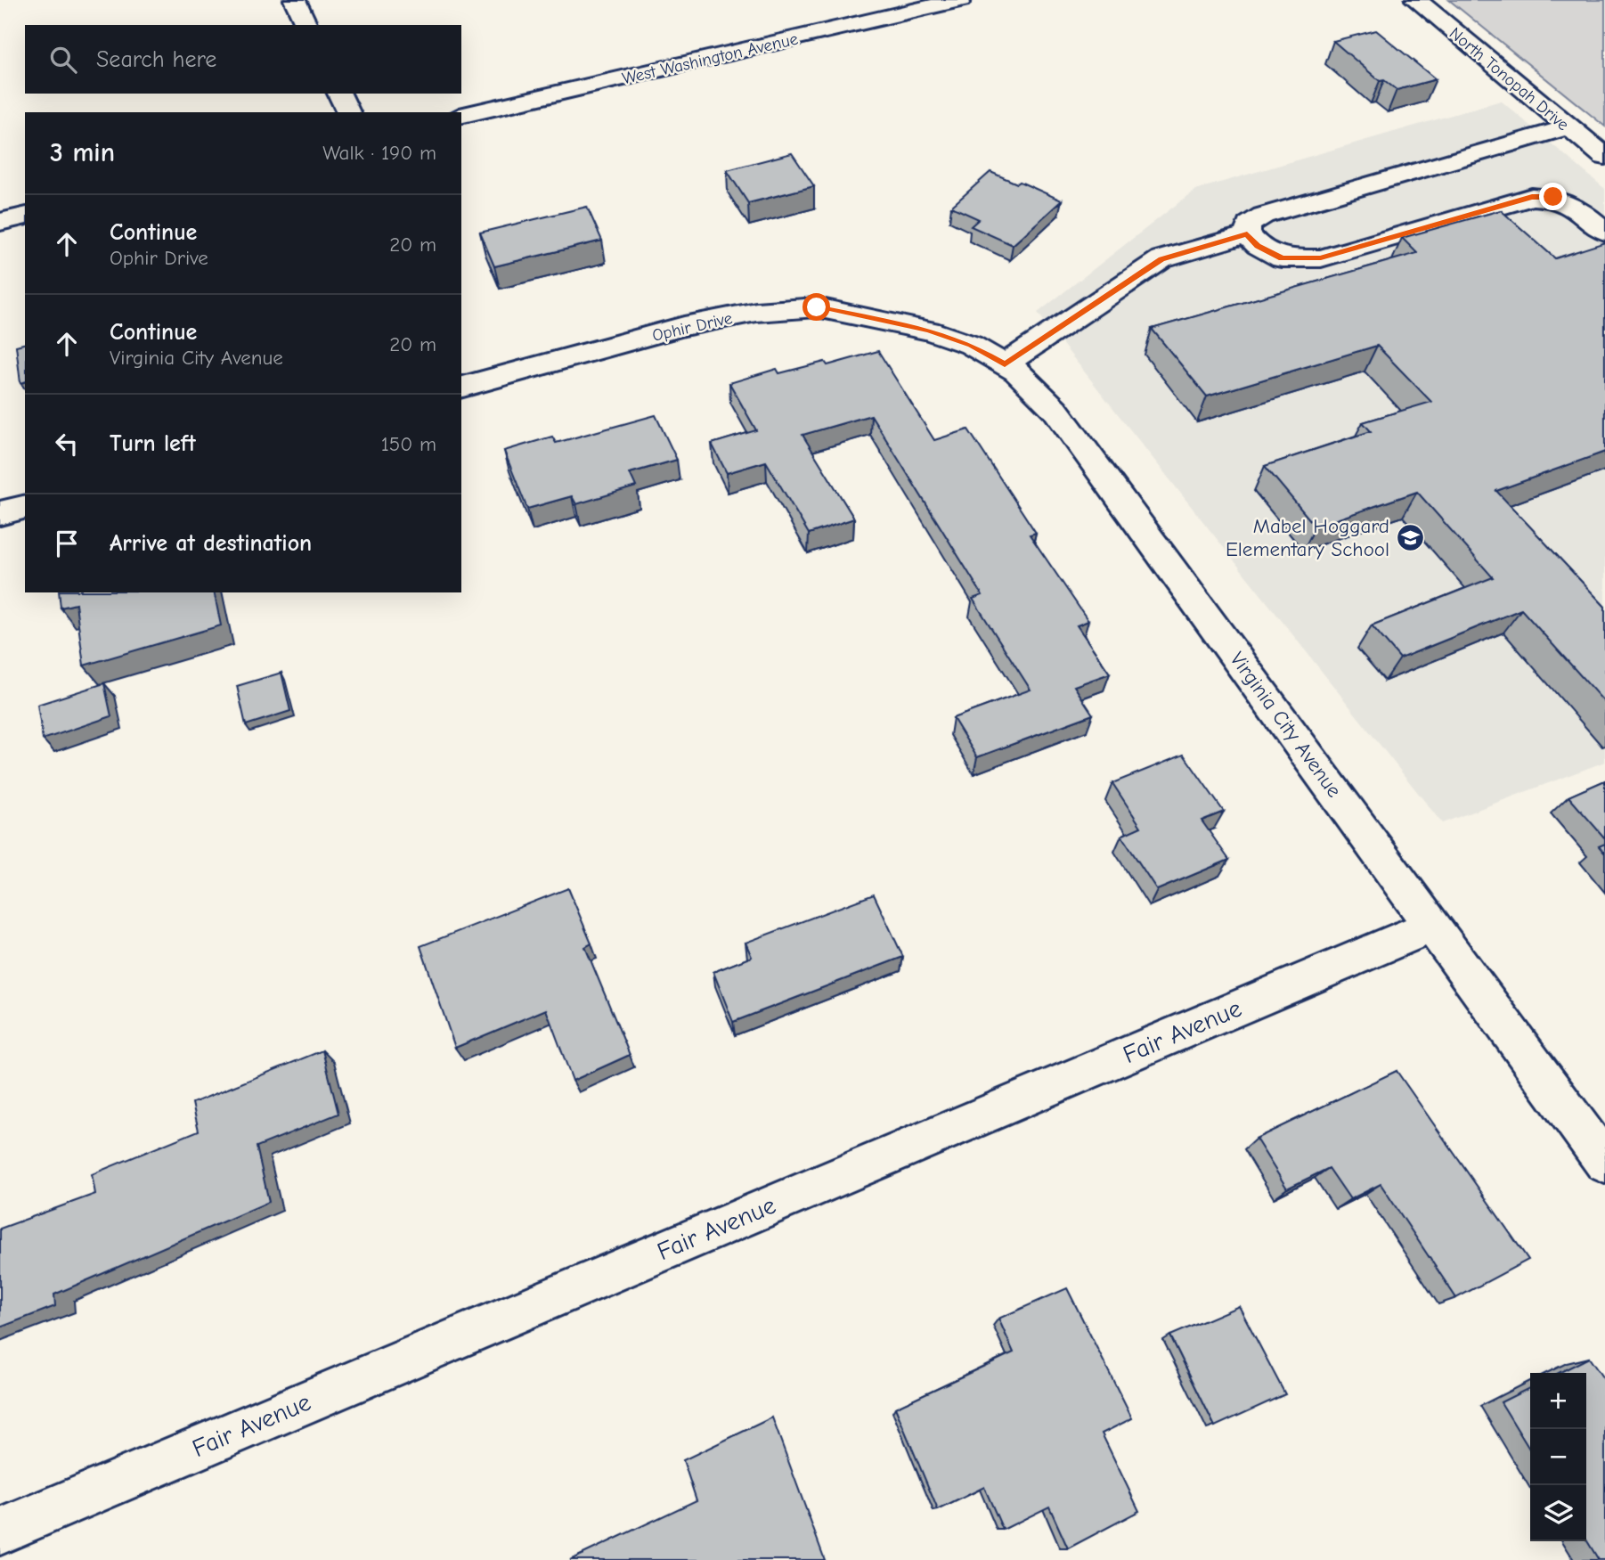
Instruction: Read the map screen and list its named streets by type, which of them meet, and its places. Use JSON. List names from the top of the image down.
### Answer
{
  "streets": {
    "street": [
      "West Washington Avenue",
      "North Tonopah Drive",
      "Ophir Drive",
      "Virginia City Avenue",
      "Fair Avenue"
    ]
  },
  "crossings": [
    ["Ophir Drive", "Virginia City Avenue"],
    ["Virginia City Avenue", "Fair Avenue"]
  ],
  "places": {
    "school or university": ["Mabel Hoggard Elementary School"]
  },
  "page": {
    "search": "Search here",
    "heading": ["3 min", "Walk · 190 m"],
    "list": [
      ["Continue", "Ophir Drive", "20 m"],
      ["Continue", "Virginia City Avenue", "20 m"],
      ["Turn left", "150 m"],
      "Arrive at destination"
    ],
    "map_buttons": ["+", "−"]
  }
}
